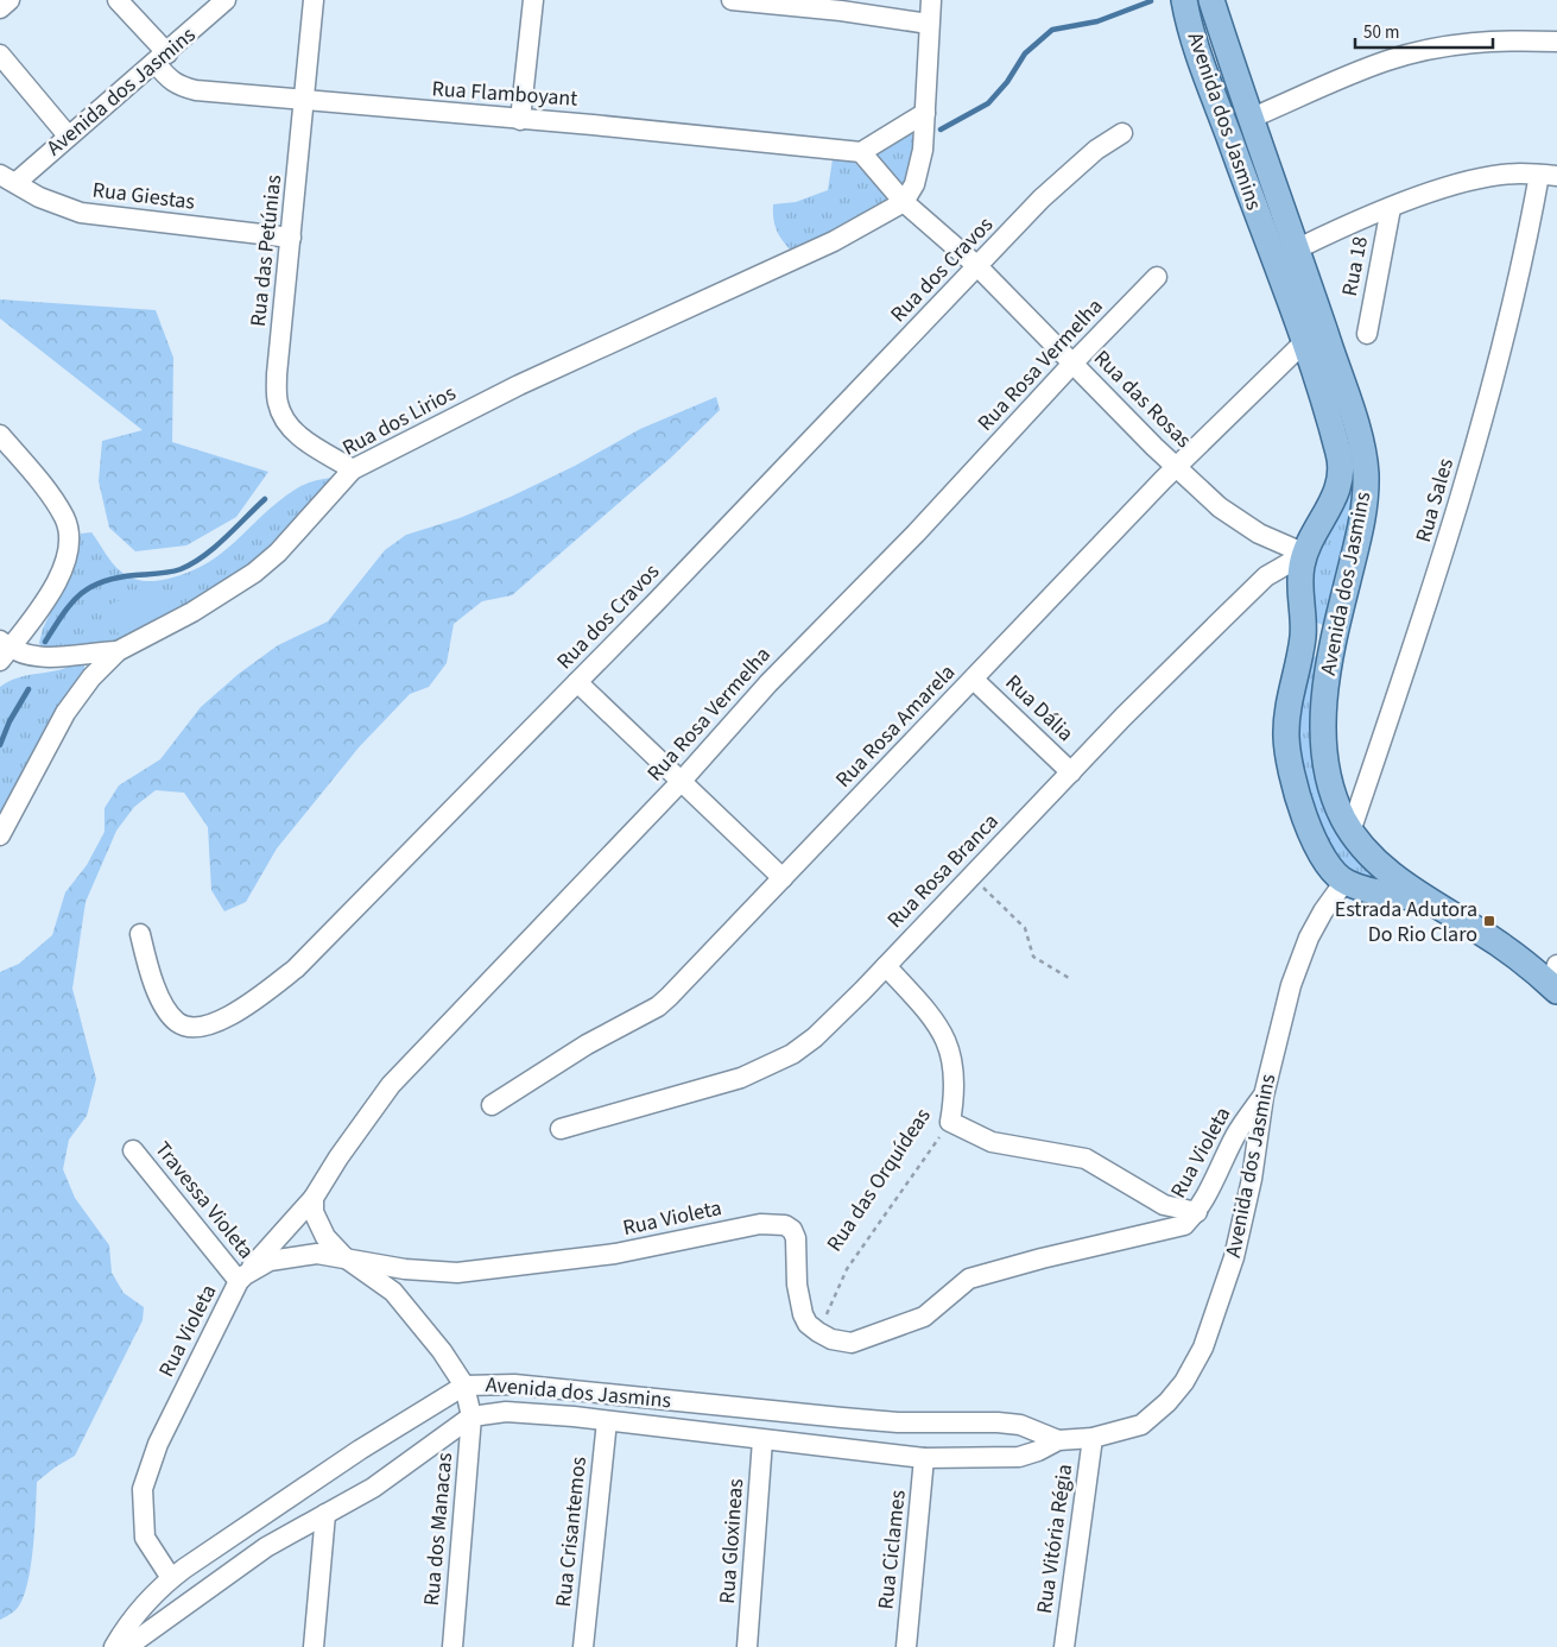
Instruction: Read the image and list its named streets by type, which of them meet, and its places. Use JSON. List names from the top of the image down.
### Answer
{
  "streets": {
    "main road": ["Avenida dos Jasmins"],
    "street": [
      "Rua Flamboyant",
      "Rua Giestas",
      "Rua das Petúnias",
      "Rua 18",
      "Rua dos Cravos",
      "Rua Rosa Vermelha",
      "Rua das Rosas",
      "Rua dos Lirios",
      "Rua Sales",
      "Rua Dália",
      "Rua Rosa Amarela",
      "Rua Rosa Branca",
      "Rua Violeta",
      "Rua das Orquídeas",
      "Travessa Violeta",
      "Rua dos Manacas",
      "Rua Crisantemos",
      "Rua Vitória Régia",
      "Rua Gloxineas",
      "Rua Ciclames"
    ]
  },
  "crossings": [
    ["Avenida dos Jasmins", "Rua Flamboyant"],
    ["Avenida dos Jasmins", "Rua Giestas"],
    ["Avenida dos Jasmins", "Rua das Rosas"],
    ["Avenida dos Jasmins", "Rua Sales"],
    ["Avenida dos Jasmins", "Rua Rosa Amarela"],
    ["Avenida dos Jasmins", "Rua Rosa Branca"],
    ["Avenida dos Jasmins", "Rua Violeta"],
    ["Avenida dos Jasmins", "Rua dos Manacas"],
    ["Avenida dos Jasmins", "Rua Crisantemos"],
    ["Avenida dos Jasmins", "Rua Vitória Régia"],
    ["Avenida dos Jasmins", "Rua Gloxineas"],
    ["Avenida dos Jasmins", "Rua Ciclames"],
    ["Rua Flamboyant", "Rua das Petúnias"],
    ["Rua Giestas", "Rua das Petúnias"],
    ["Rua das Petúnias", "Rua dos Lirios"],
    ["Rua dos Cravos", "Rua das Rosas"],
    ["Rua Rosa Vermelha", "Rua das Rosas"],
    ["Rua Rosa Vermelha", "Rua Violeta"],
    ["Rua Rosa Vermelha", "Travessa Violeta"],
    ["Rua das Rosas", "Rua dos Lirios"],
    ["Rua das Rosas", "Rua Rosa Amarela"],
    ["Rua das Rosas", "Rua Rosa Branca"],
    ["Rua Dália", "Rua Rosa Amarela"],
    ["Rua Dália", "Rua Rosa Branca"],
    ["Rua Rosa Branca", "Rua das Orquídeas"],
    ["Rua Violeta", "Rua das Orquídeas"],
    ["Rua Violeta", "Travessa Violeta"]
  ],
  "places": {
    "transit": ["Estrada Adutora Do Rio Claro"]
  },
  "scale_bar": "50 m"
}
